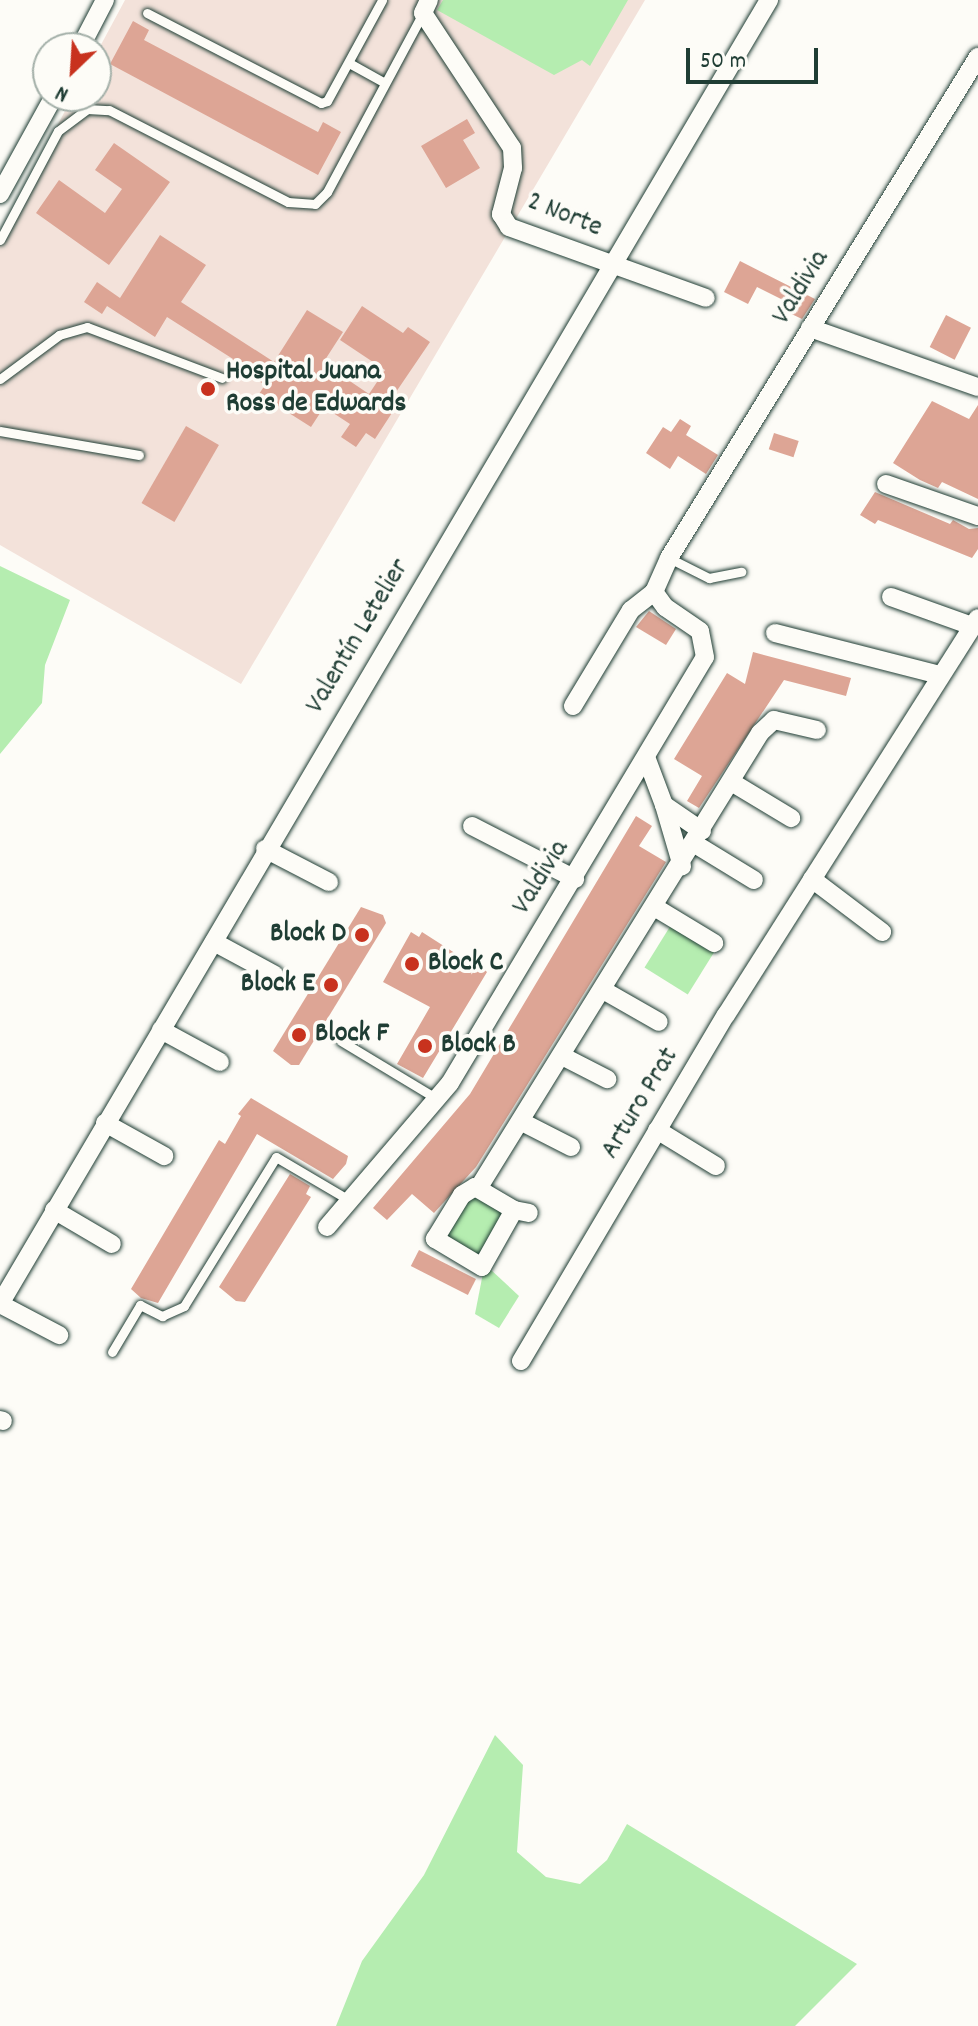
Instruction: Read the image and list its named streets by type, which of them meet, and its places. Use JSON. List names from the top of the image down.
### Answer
{
  "streets": {
    "street": [
      "2 Norte",
      "Valdivia",
      "Valentín Letelier",
      "Arturo Prat"
    ]
  },
  "crossings": [
    ["2 Norte", "Valentín Letelier"]
  ],
  "places": [
    "Hospital Juana Ross de Edwards",
    "Block D",
    "Block C",
    "Block E",
    "Block F",
    "Block B"
  ],
  "scale_bar": "50 m",
  "north": "bottom left"
}
